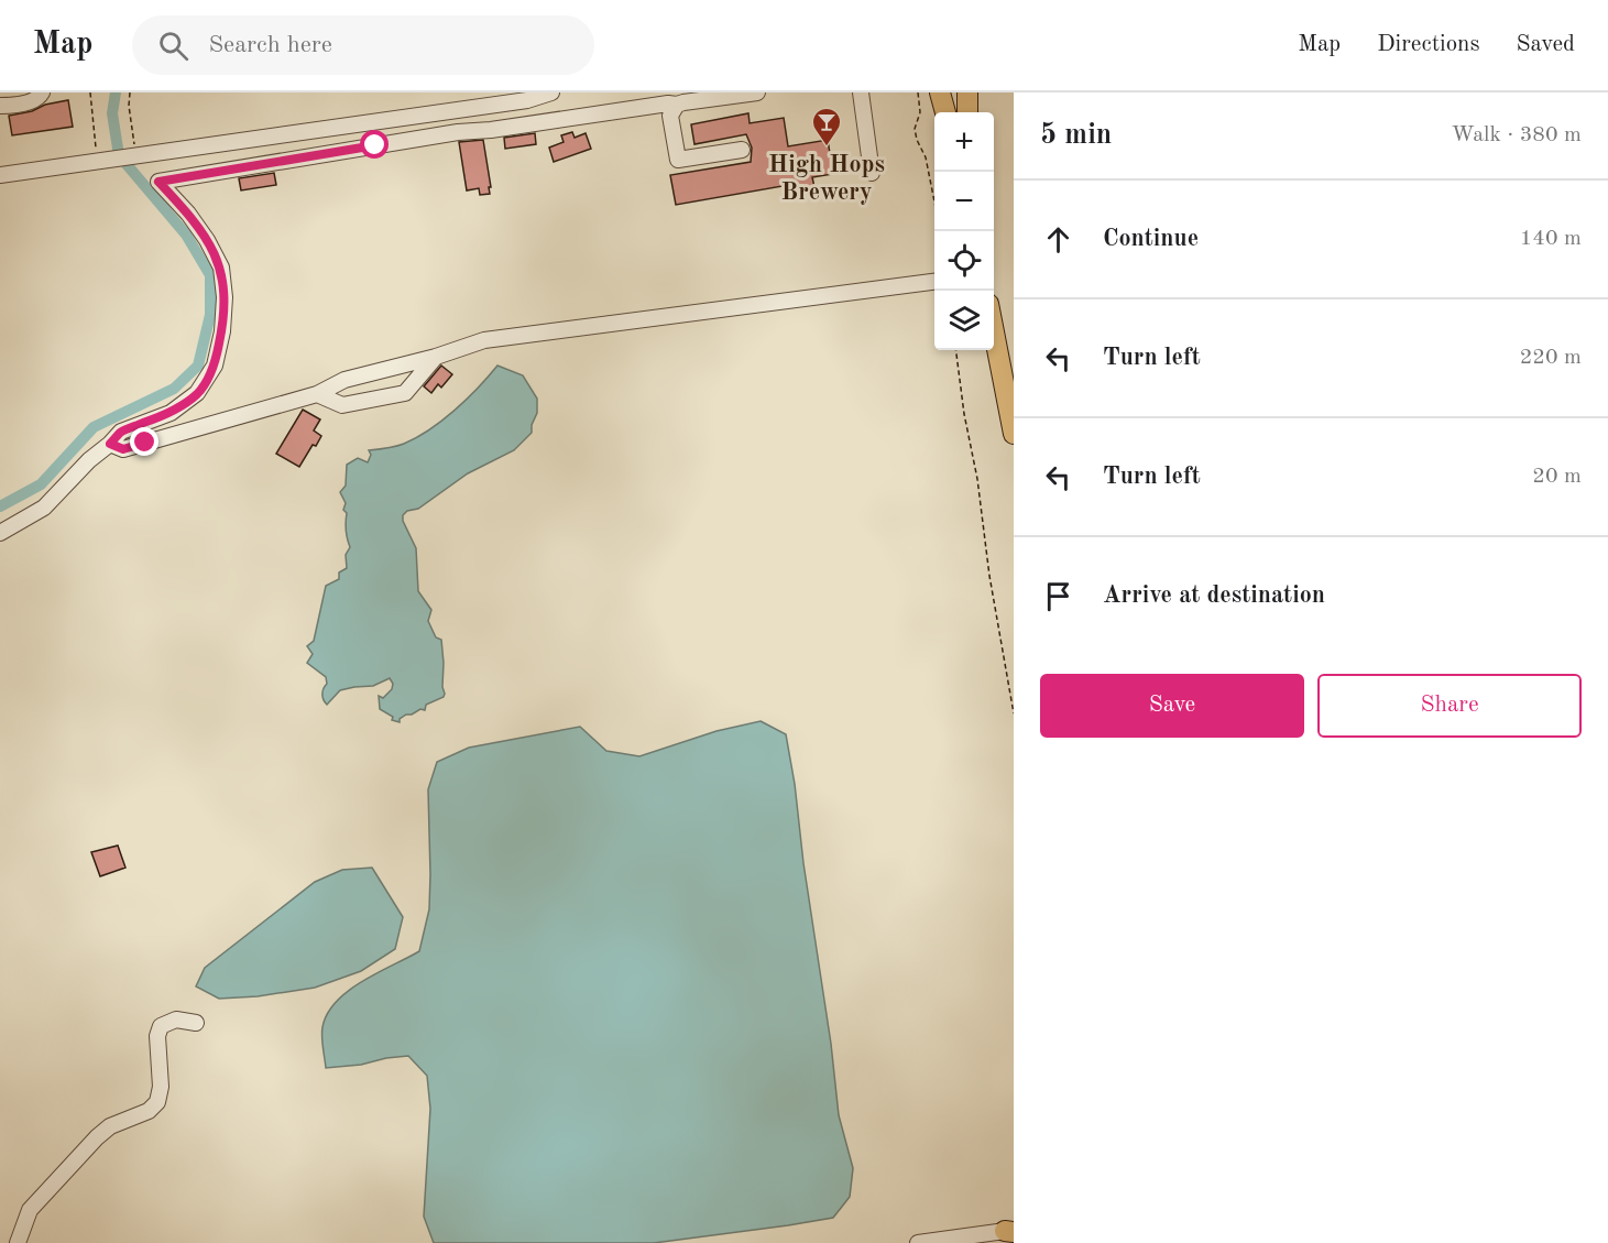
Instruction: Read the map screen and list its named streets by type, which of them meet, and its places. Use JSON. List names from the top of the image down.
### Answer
{
  "places": {
    "bar": ["High Hops Brewery"]
  },
  "page": {
    "header": "Map",
    "search": "Search here",
    "nav": ["Map", "Directions", "Saved"],
    "heading": ["5 min", "Walk · 380 m"],
    "map_buttons": ["+", "−"],
    "list": [
      ["Continue", "140 m"],
      ["Turn left", "220 m"],
      ["Turn left", "20 m"],
      "Arrive at destination"
    ],
    "buttons": ["Save", "Share"]
  }
}
